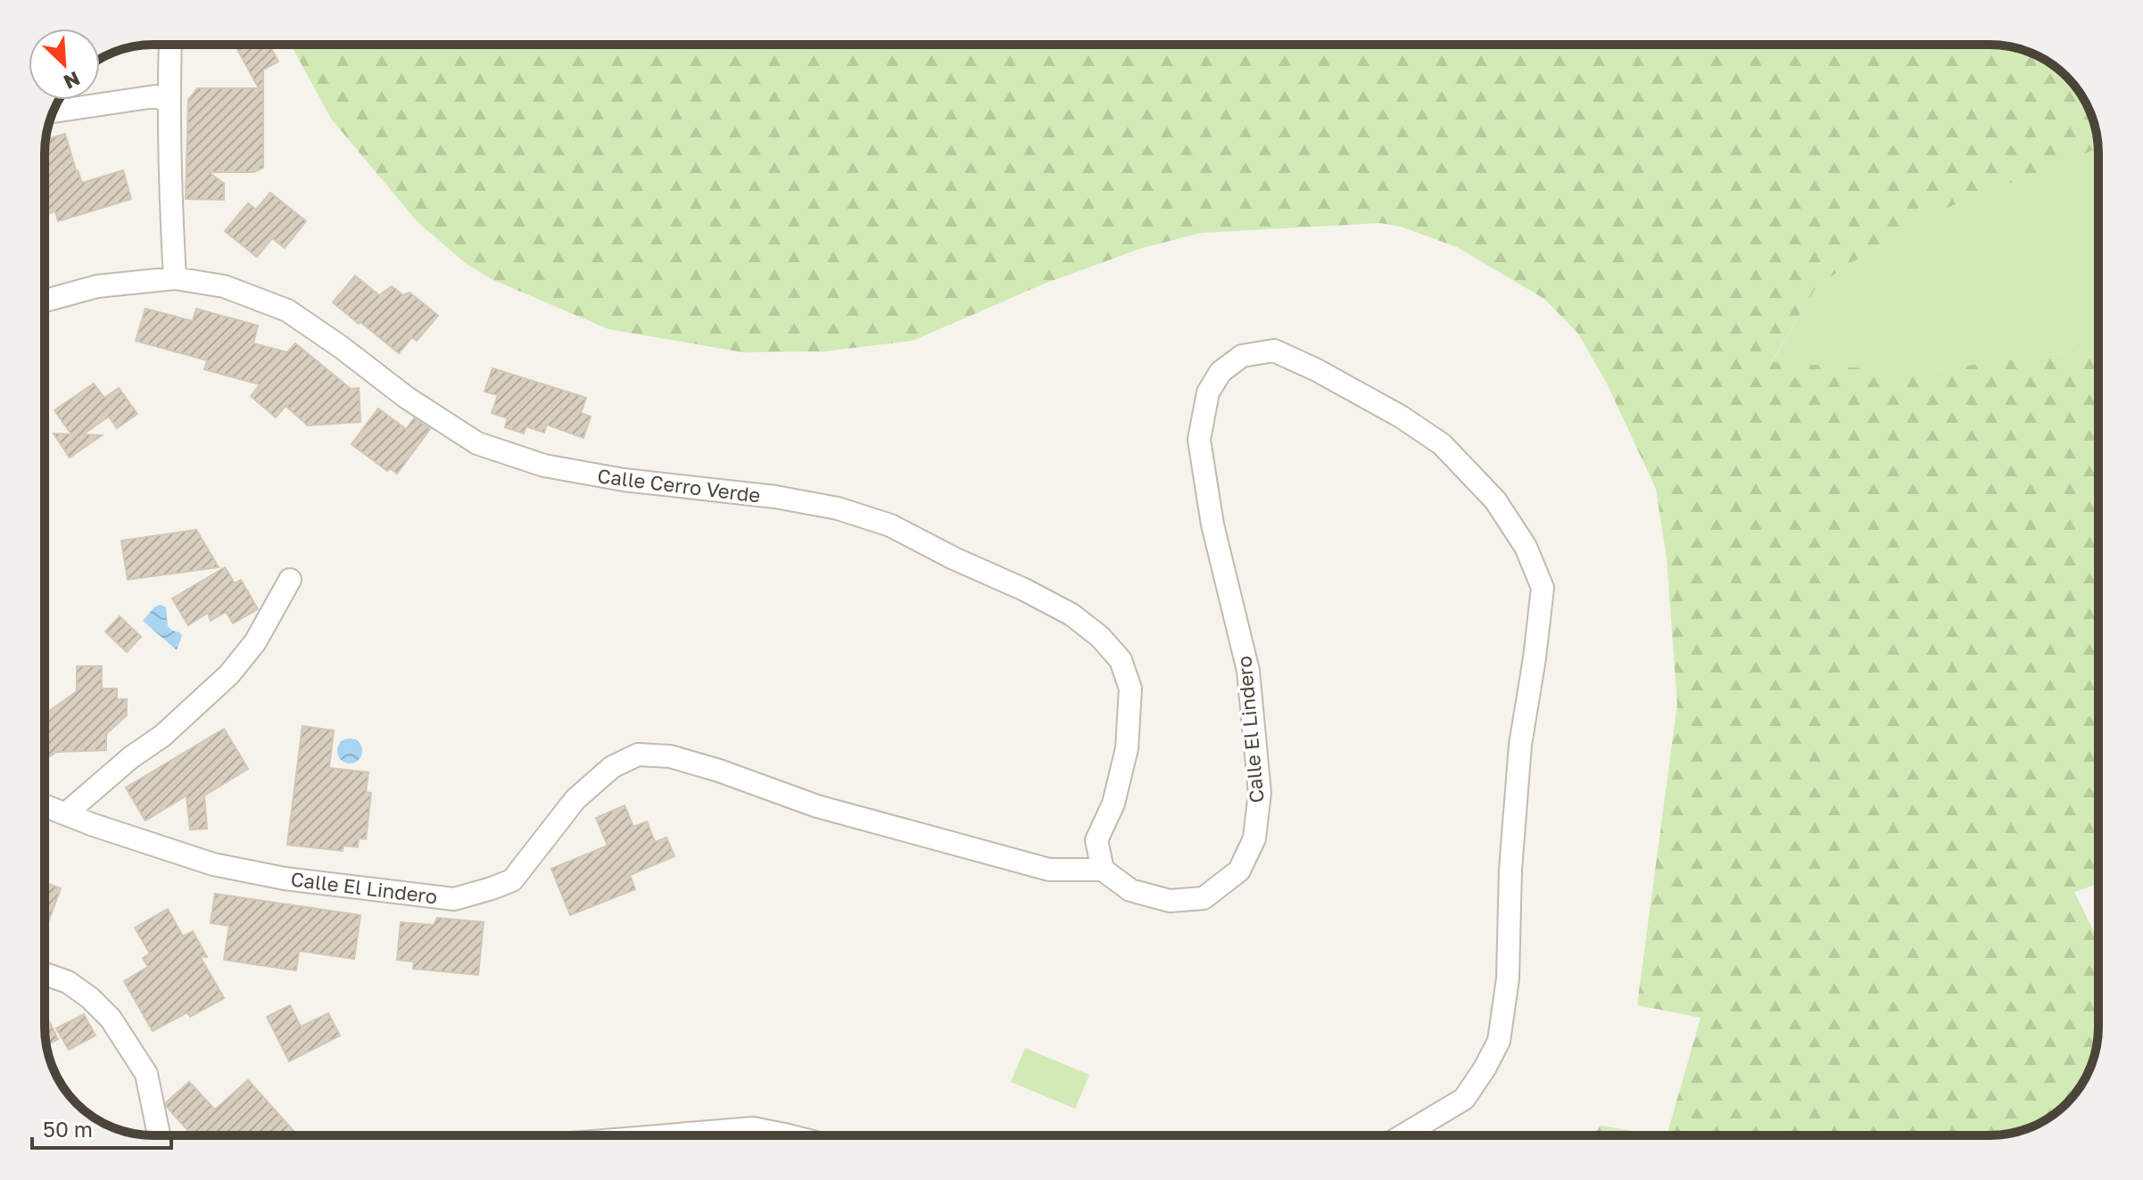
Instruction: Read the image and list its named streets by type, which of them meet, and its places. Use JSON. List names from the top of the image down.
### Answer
{
  "streets": {
    "street": ["Calle Cerro Verde", "Calle El Lindero"]
  },
  "crossings": [
    ["Calle Cerro Verde", "Calle El Lindero"]
  ],
  "scale_bar": "50 m",
  "north": "bottom right"
}
